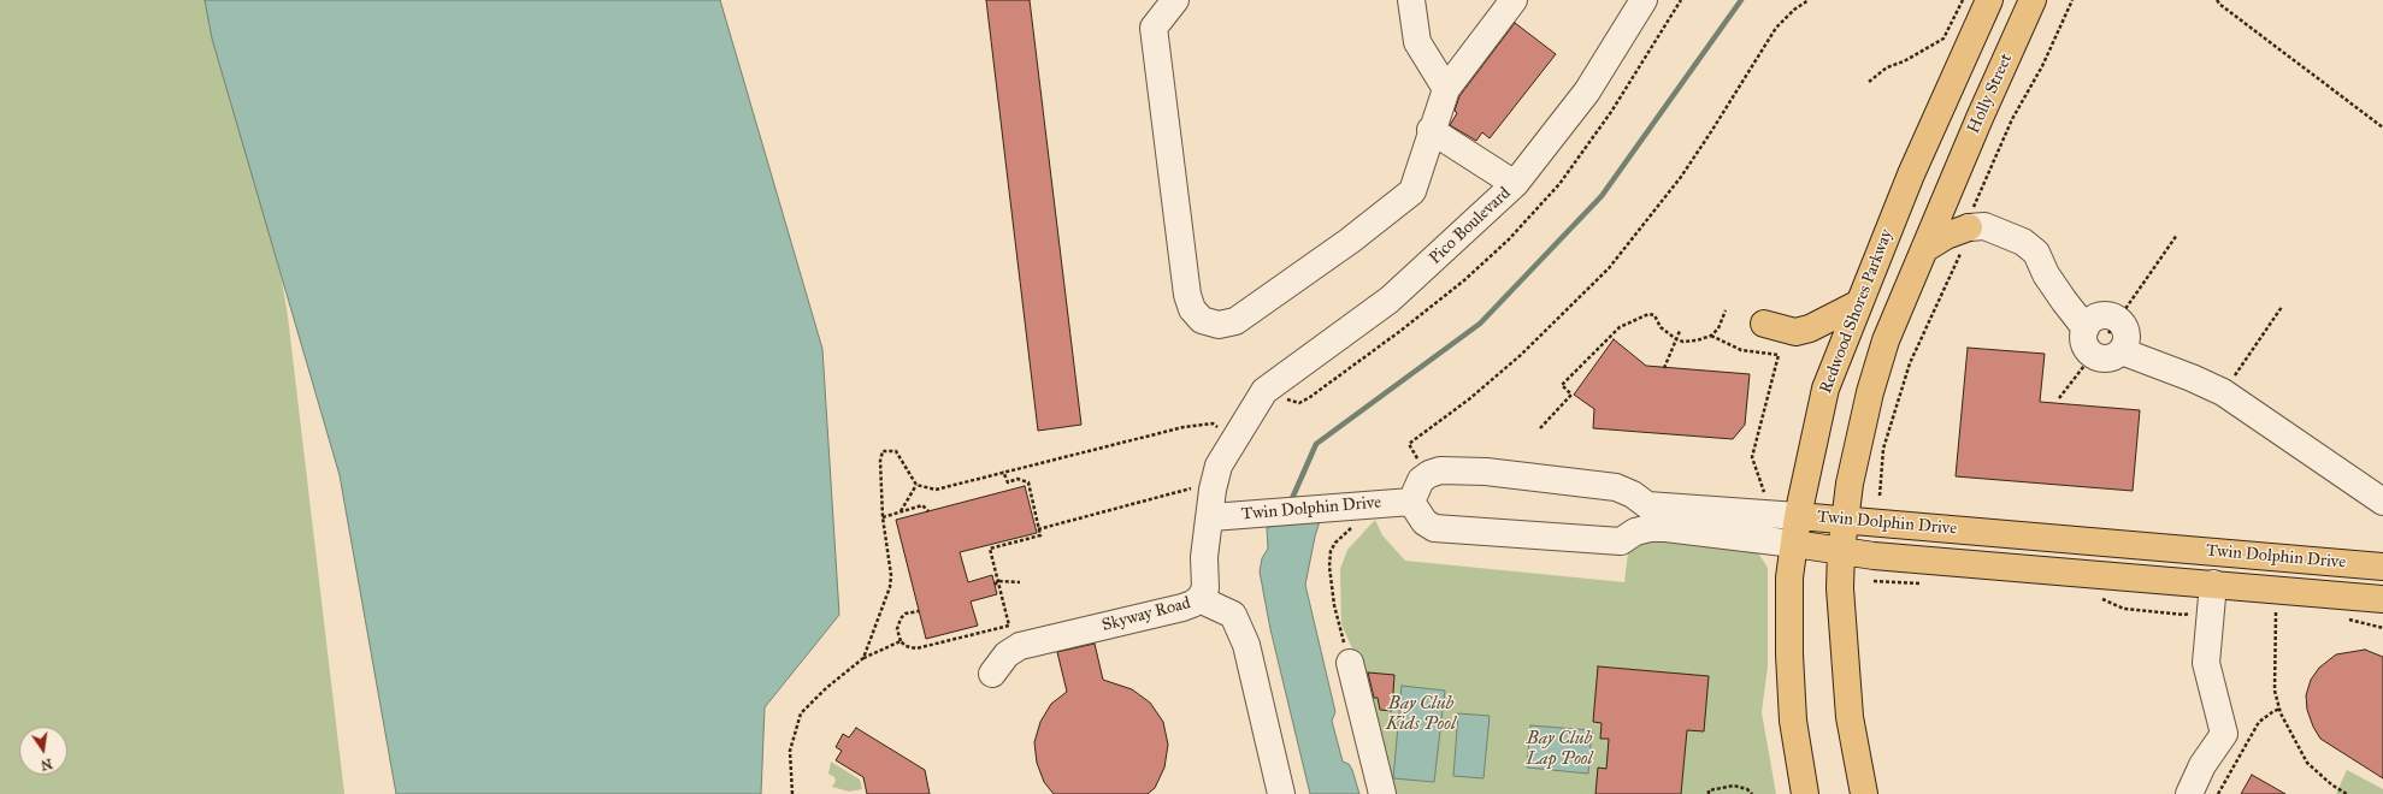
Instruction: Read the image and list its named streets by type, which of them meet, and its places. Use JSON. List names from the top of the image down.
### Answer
{
  "streets": {
    "main road": ["Holly Street", "Redwood Shores Parkway", "Twin Dolphin Drive"],
    "street": ["Pico Boulevard", "Skyway Road"]
  },
  "crossings": [
    ["Pico Boulevard", "Skyway Road"],
    ["Redwood Shores Parkway", "Twin Dolphin Drive"],
    ["Twin Dolphin Drive", "Skyway Road"]
  ],
  "water": ["Bay Club Kids Pool", "Bay Club Lap Pool"],
  "north": "bottom"
}
